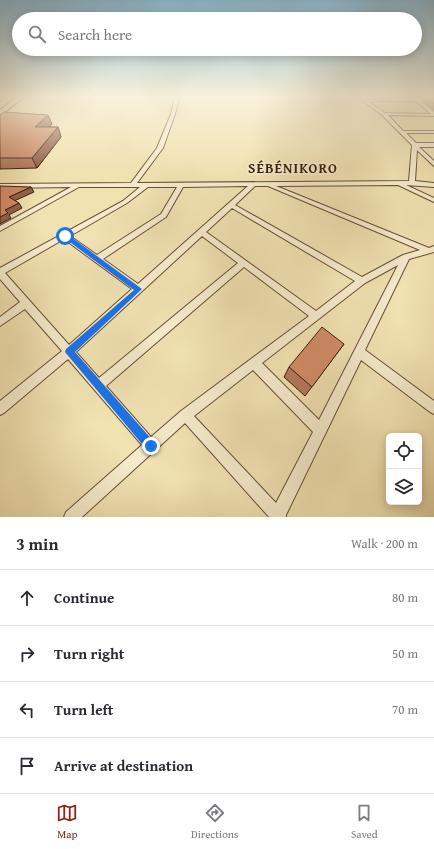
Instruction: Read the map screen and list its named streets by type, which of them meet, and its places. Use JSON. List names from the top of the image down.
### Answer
{
  "districts": ["SÉBÉNIKORO"],
  "page": {
    "search": "Search here",
    "heading": ["3 min", "Walk · 200 m"],
    "list": [
      ["Continue", "80 m"],
      ["Turn right", "50 m"],
      ["Turn left", "70 m"],
      "Arrive at destination"
    ],
    "nav": ["Map", "Directions", "Saved"]
  }
}
